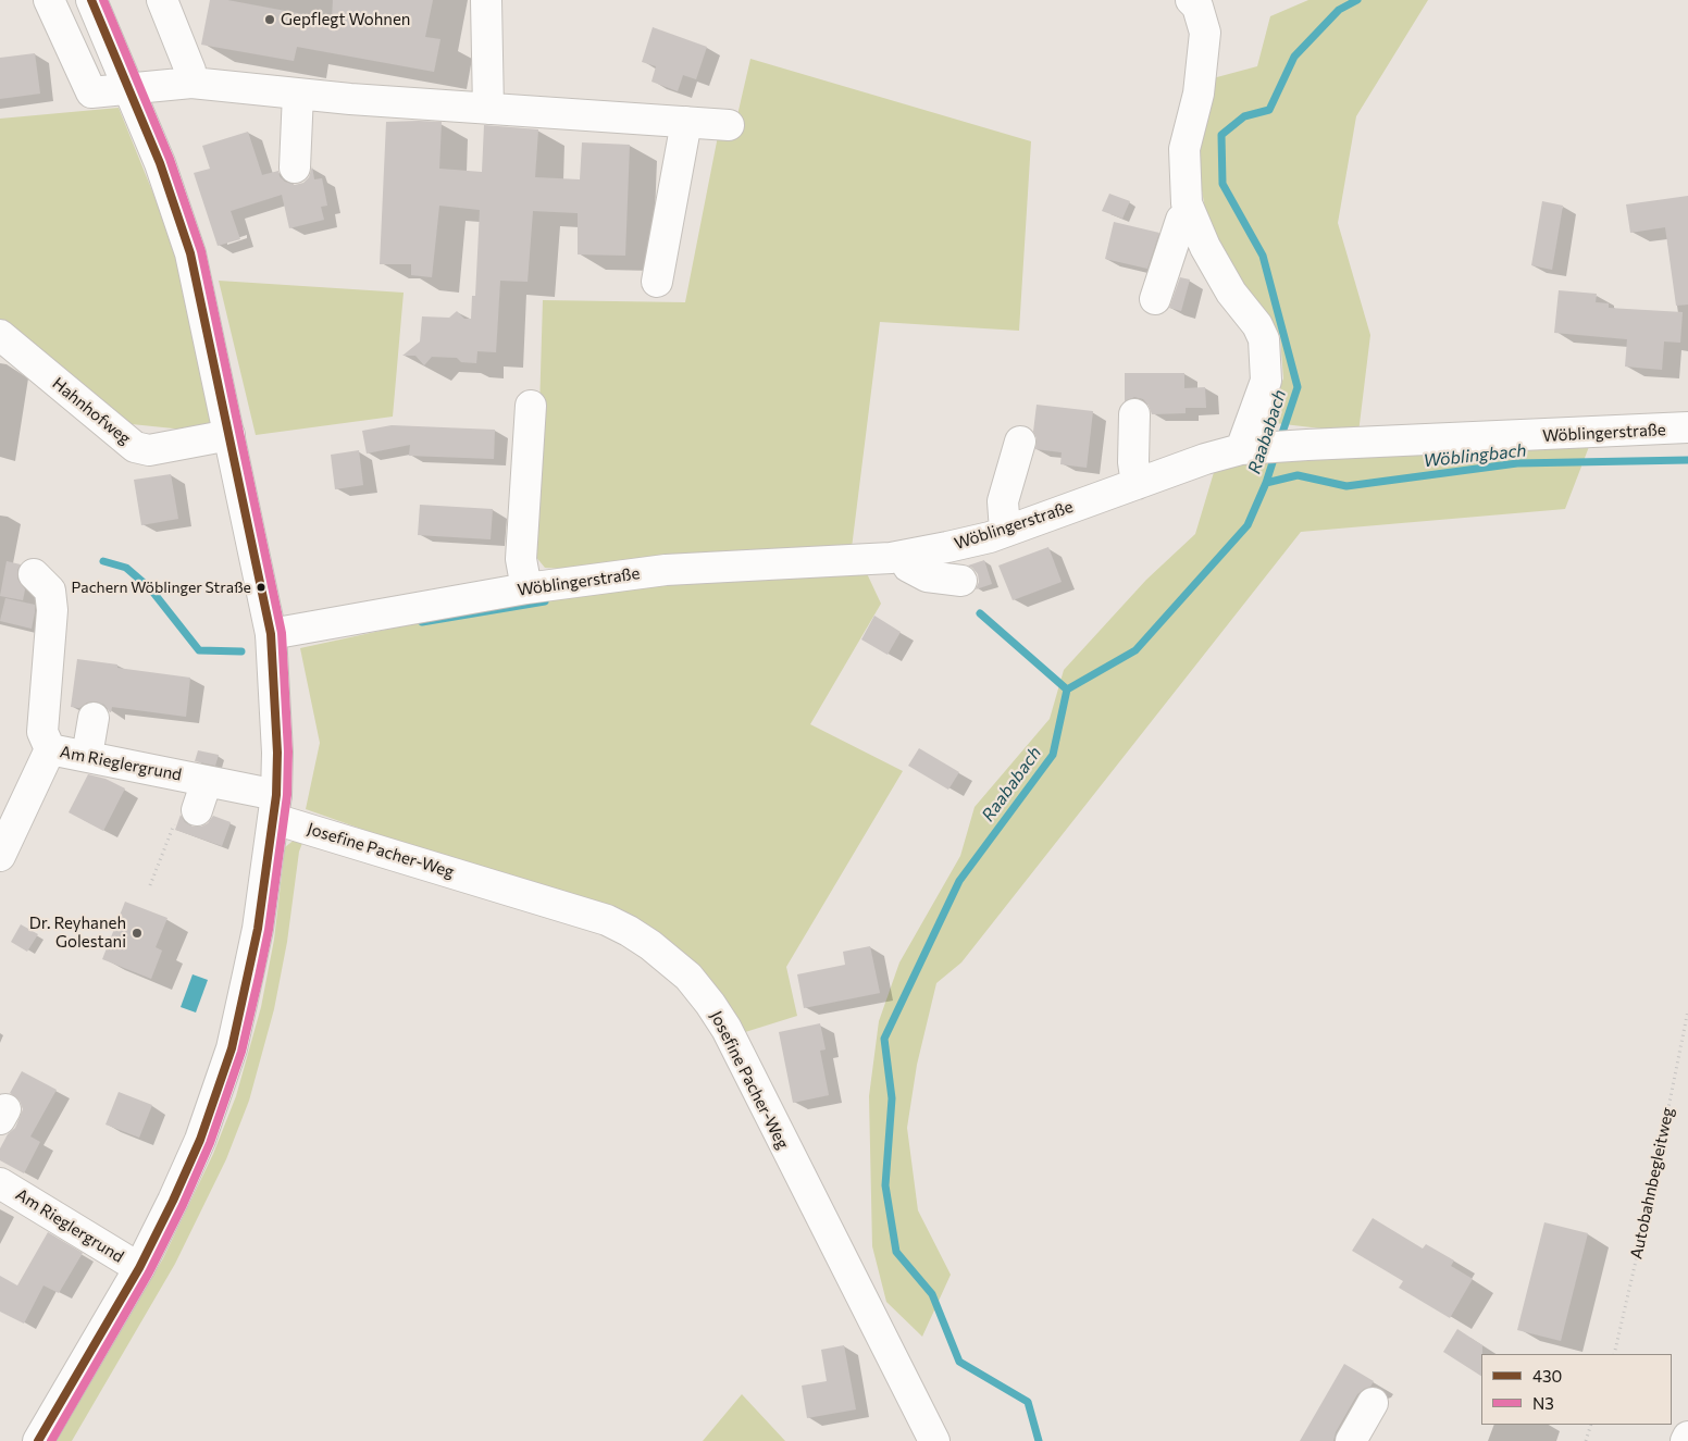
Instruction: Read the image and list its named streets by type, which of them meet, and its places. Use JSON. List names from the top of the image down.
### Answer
{
  "streets": {
    "main road": [
      "Hahnhofweg",
      "Wöblingerstraße",
      "Am Rieglergrund",
      "Josefine Pacher-Weg"
    ],
    "path": ["Autobahnbegleitweg"]
  },
  "crossings": [
    ["Am Rieglergrund", "Josefine Pacher-Weg"]
  ],
  "water": ["Raababach", "Wöblingbach"],
  "places": ["Gepflegt Wohnen", "Pachern Wöblinger Straße", "Dr. Reyhaneh Golestani"],
  "lines": ["transit line 430", "transit line N3"],
  "legend": ["430", "N3"]
}
